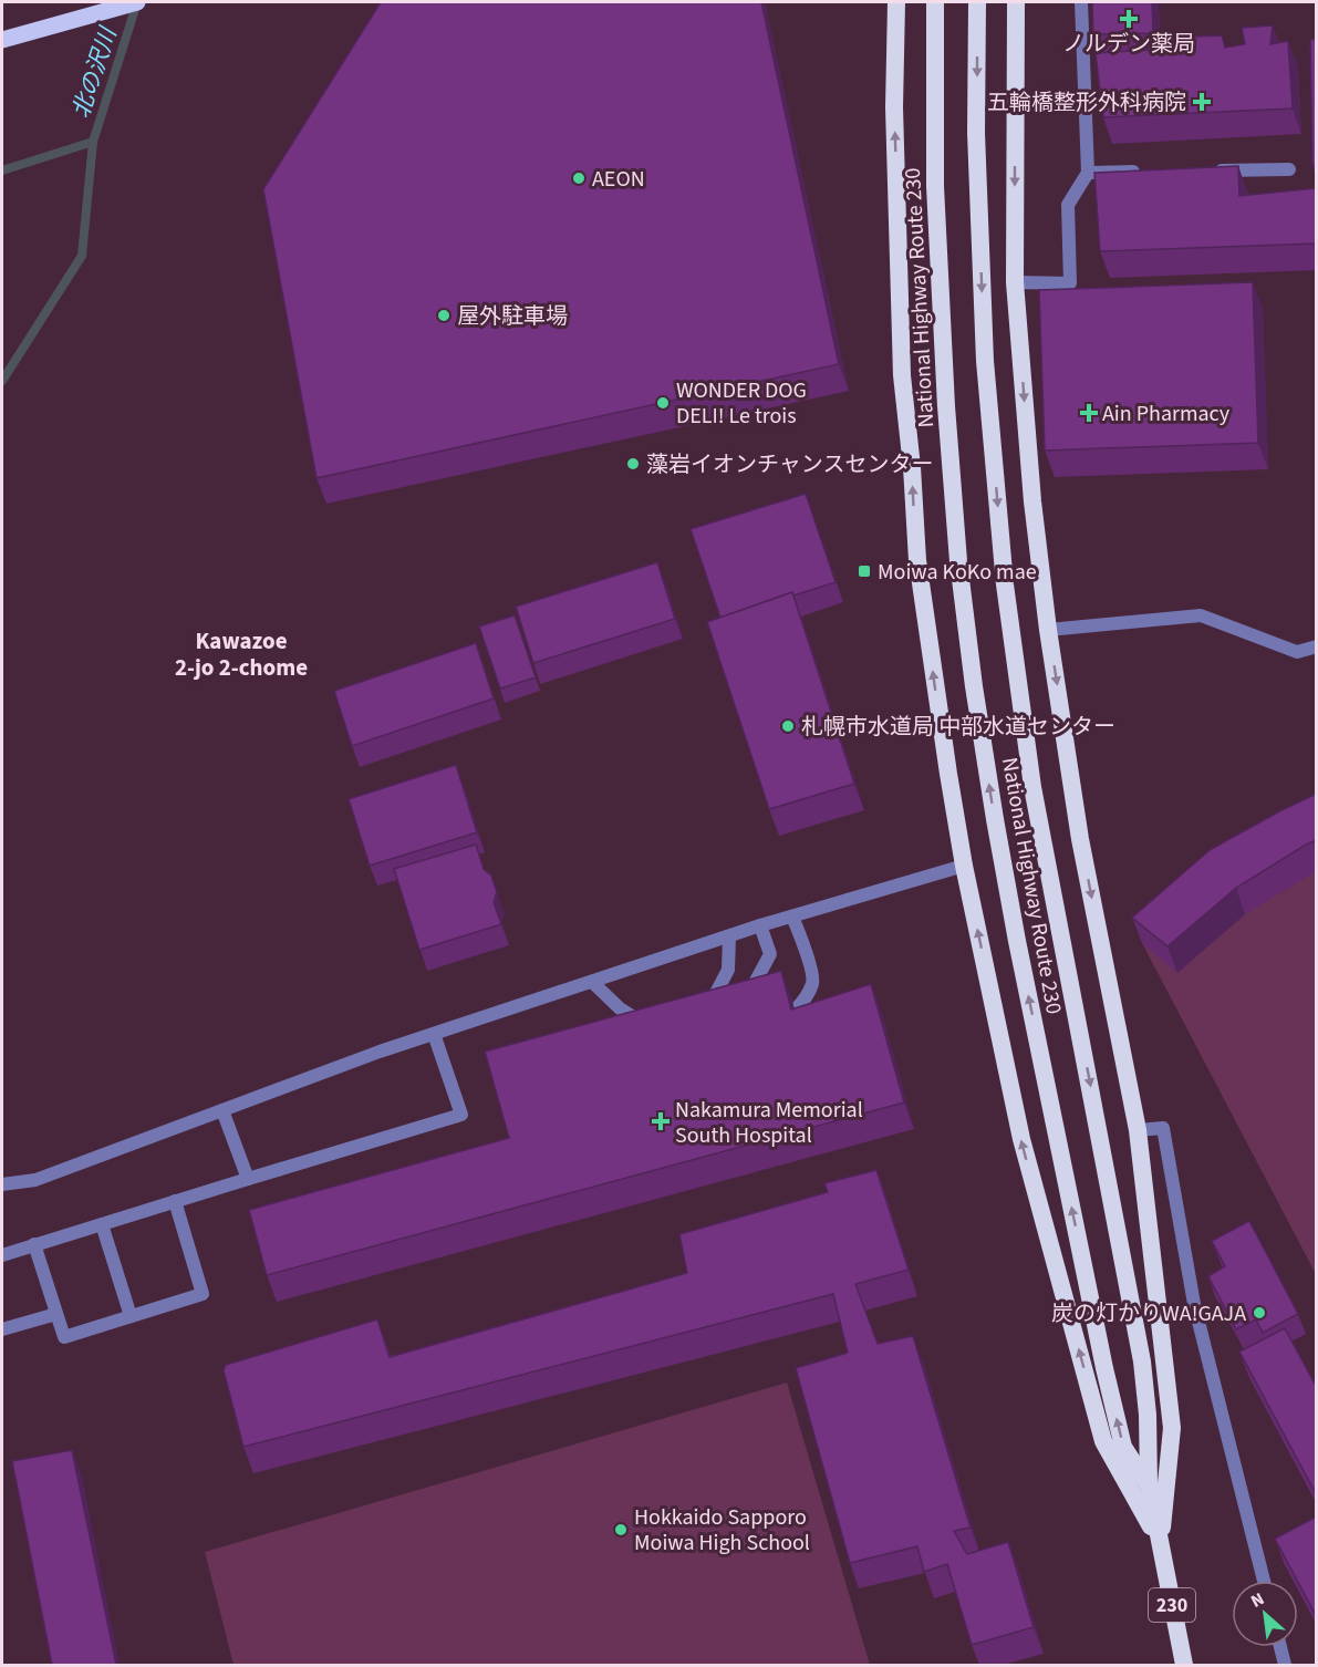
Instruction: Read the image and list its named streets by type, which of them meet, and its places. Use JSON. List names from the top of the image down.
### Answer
{
  "streets": {
    "highway": ["National Highway Route 230", "230"]
  },
  "districts": ["Kawazoe 2-jo 2-chome"],
  "water": ["北の沢川"],
  "places": {
    "health": [
      "ノルデン薬局",
      "五輪橋整形外科病院",
      "Ain Pharmacy",
      "Nakamura Memorial South Hospital"
    ],
    "other": [
      "AEON",
      "屋外駐車場",
      "WONDER DOG DELI! Le trois",
      "藻岩イオンチャンスセンター",
      "札幌市水道局 中部水道センター",
      "炭の灯かりWA!GAJA",
      "Hokkaido Sapporo Moiwa High School"
    ],
    "transit": ["Moiwa KoKo mae"]
  },
  "north": "top left"
}
